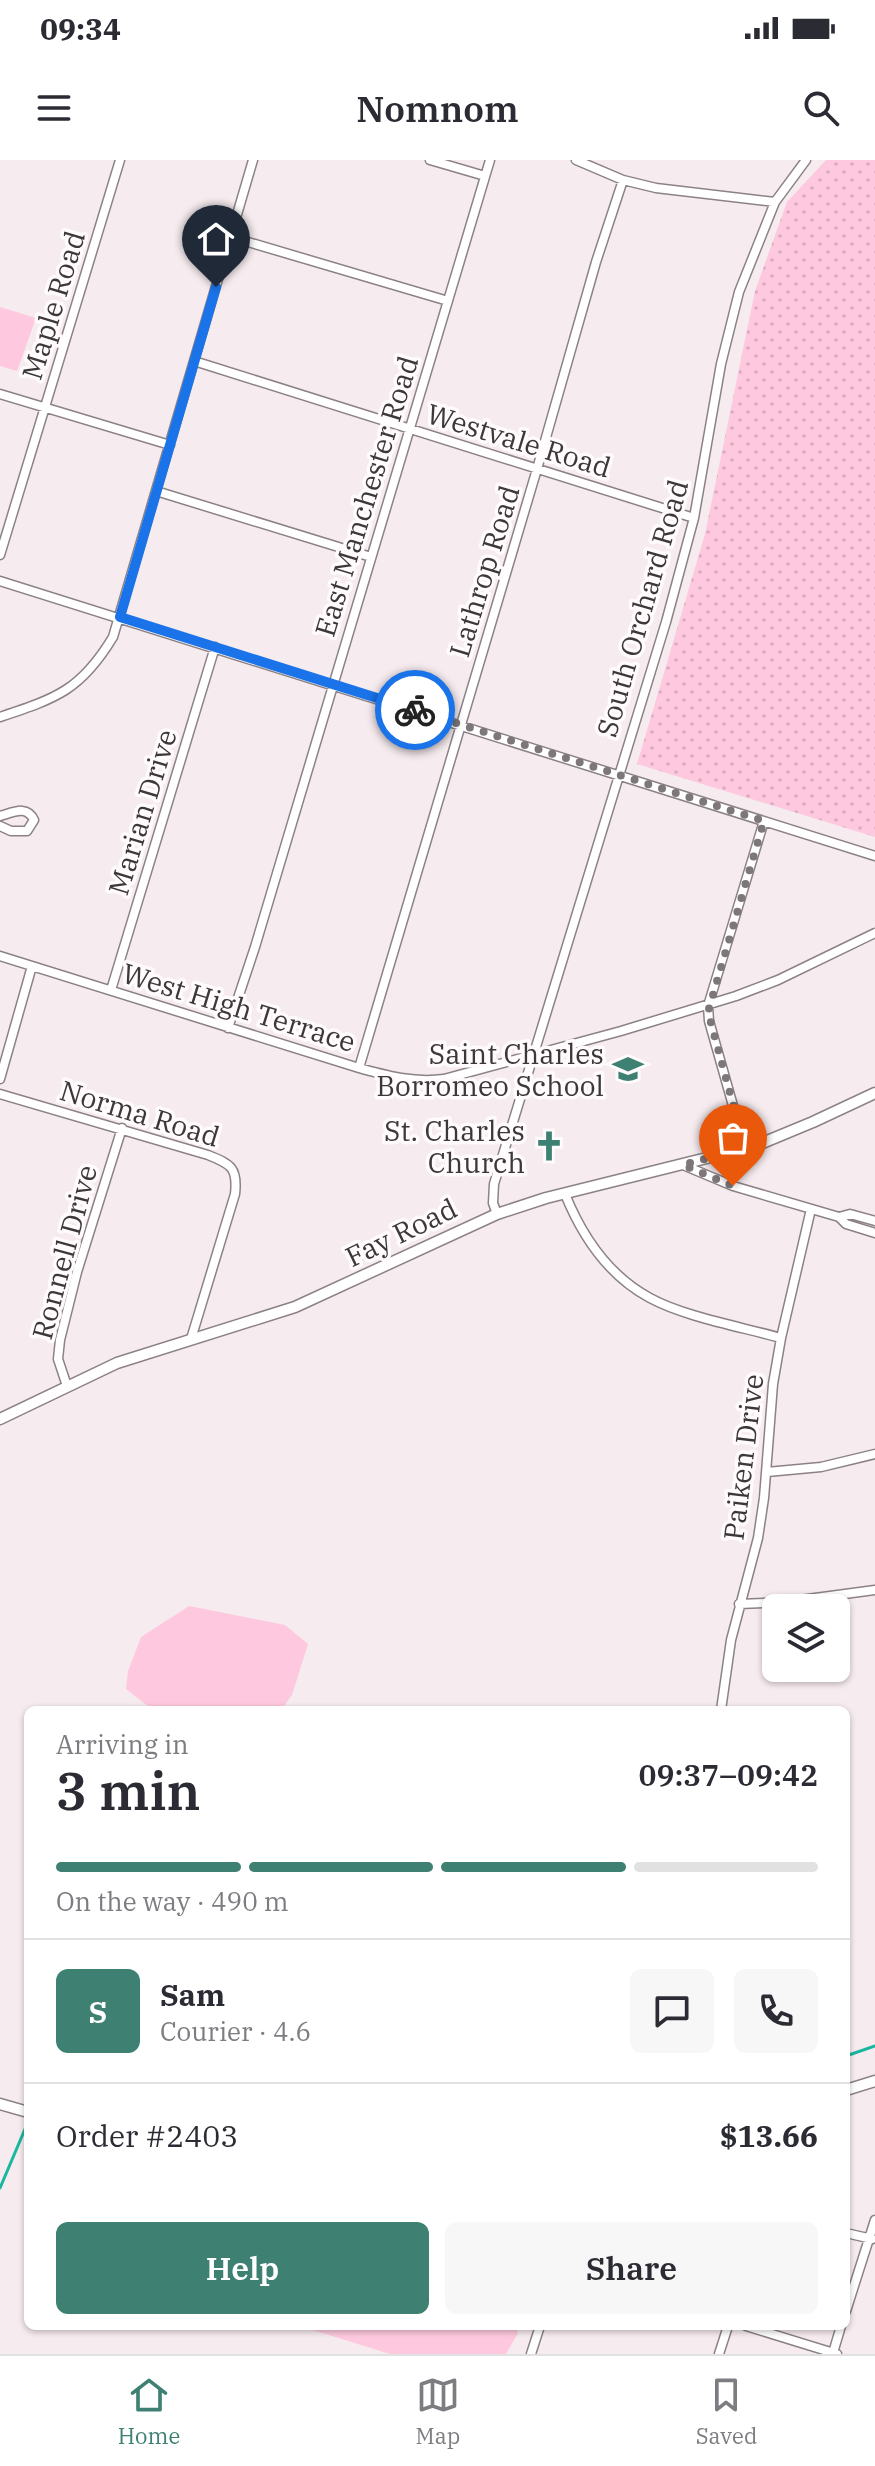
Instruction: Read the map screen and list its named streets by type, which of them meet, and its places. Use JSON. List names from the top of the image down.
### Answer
{
  "streets": {
    "street": [
      "Maple Road",
      "Westvale Road",
      "East Manchester Road",
      "Lathrop Road",
      "South Orchard Road",
      "Marian Drive",
      "West High Terrace",
      "Norma Road",
      "Fay Road",
      "Ronnell Drive",
      "Paiken Drive"
    ]
  },
  "crossings": [
    ["Westvale Road", "East Manchester Road"],
    ["Westvale Road", "Lathrop Road"],
    ["Westvale Road", "South Orchard Road"],
    ["East Manchester Road", "West High Terrace"],
    ["Lathrop Road", "West High Terrace"],
    ["South Orchard Road", "West High Terrace"],
    ["South Orchard Road", "Fay Road"],
    ["Marian Drive", "West High Terrace"],
    ["Norma Road", "Fay Road"],
    ["Norma Road", "Ronnell Drive"],
    ["Fay Road", "Ronnell Drive"]
  ],
  "places": {
    "school or university": ["Saint Charles Borromeo School"],
    "church": ["St. Charles Church"]
  },
  "page": {
    "status": "09:34",
    "header": "Nomnom",
    "heading": ["3 min", "Arriving in", "09:37–09:42"],
    "panel": [
      "Sam",
      "Courier · 4.6",
      "Order #2403",
      "$13.66"
    ],
    "bar": "On the way · 490 m",
    "round": "S",
    "buttons": ["Help", "Share"],
    "tabs": ["Home", "Map", "Saved"]
  }
}
